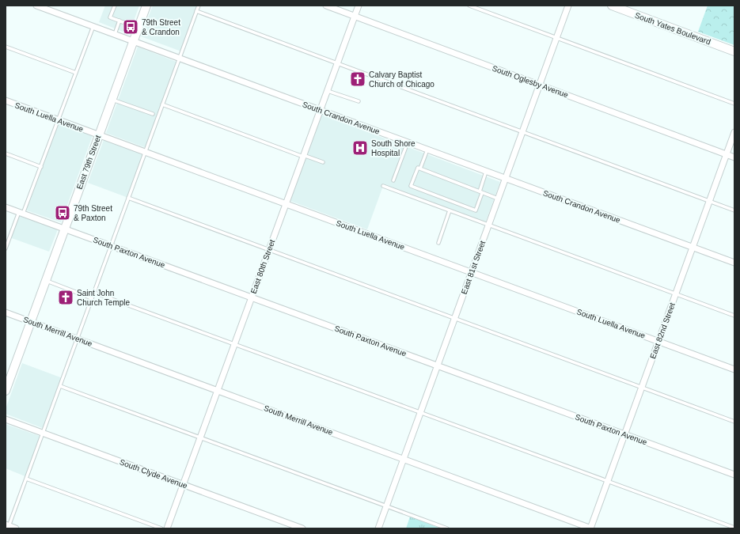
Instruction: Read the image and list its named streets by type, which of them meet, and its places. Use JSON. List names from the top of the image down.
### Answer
{
  "streets": {
    "main road": ["South Yates Boulevard", "East 79th Street"],
    "street": [
      "South Oglesby Avenue",
      "South Luella Avenue",
      "South Crandon Avenue",
      "South Paxton Avenue",
      "East 80th Street",
      "East 81st Street",
      "East 82nd Street",
      "South Merrill Avenue",
      "South Clyde Avenue"
    ]
  },
  "crossings": [
    ["South Oglesby Avenue", "East 80th Street"],
    ["South Oglesby Avenue", "East 81st Street"],
    ["South Oglesby Avenue", "East 82nd Street"],
    ["South Luella Avenue", "East 79th Street"],
    ["South Luella Avenue", "East 80th Street"],
    ["South Luella Avenue", "East 81st Street"],
    ["South Luella Avenue", "East 82nd Street"],
    ["South Crandon Avenue", "East 79th Street"],
    ["South Crandon Avenue", "East 80th Street"],
    ["South Crandon Avenue", "East 81st Street"],
    ["South Crandon Avenue", "East 82nd Street"],
    ["East 79th Street", "South Paxton Avenue"],
    ["East 79th Street", "South Merrill Avenue"],
    ["South Paxton Avenue", "East 80th Street"],
    ["South Paxton Avenue", "East 81st Street"],
    ["South Paxton Avenue", "East 82nd Street"],
    ["East 80th Street", "South Merrill Avenue"],
    ["East 80th Street", "South Clyde Avenue"],
    ["East 81st Street", "South Merrill Avenue"],
    ["East 82nd Street", "South Merrill Avenue"]
  ],
  "places": {
    "bus stop": ["79th Street & Crandon", "79th Street & Paxton"],
    "church": ["Calvary Baptist Church of Chicago", "Saint John Church Temple"],
    "hospital": ["South Shore Hospital"]
  }
}
